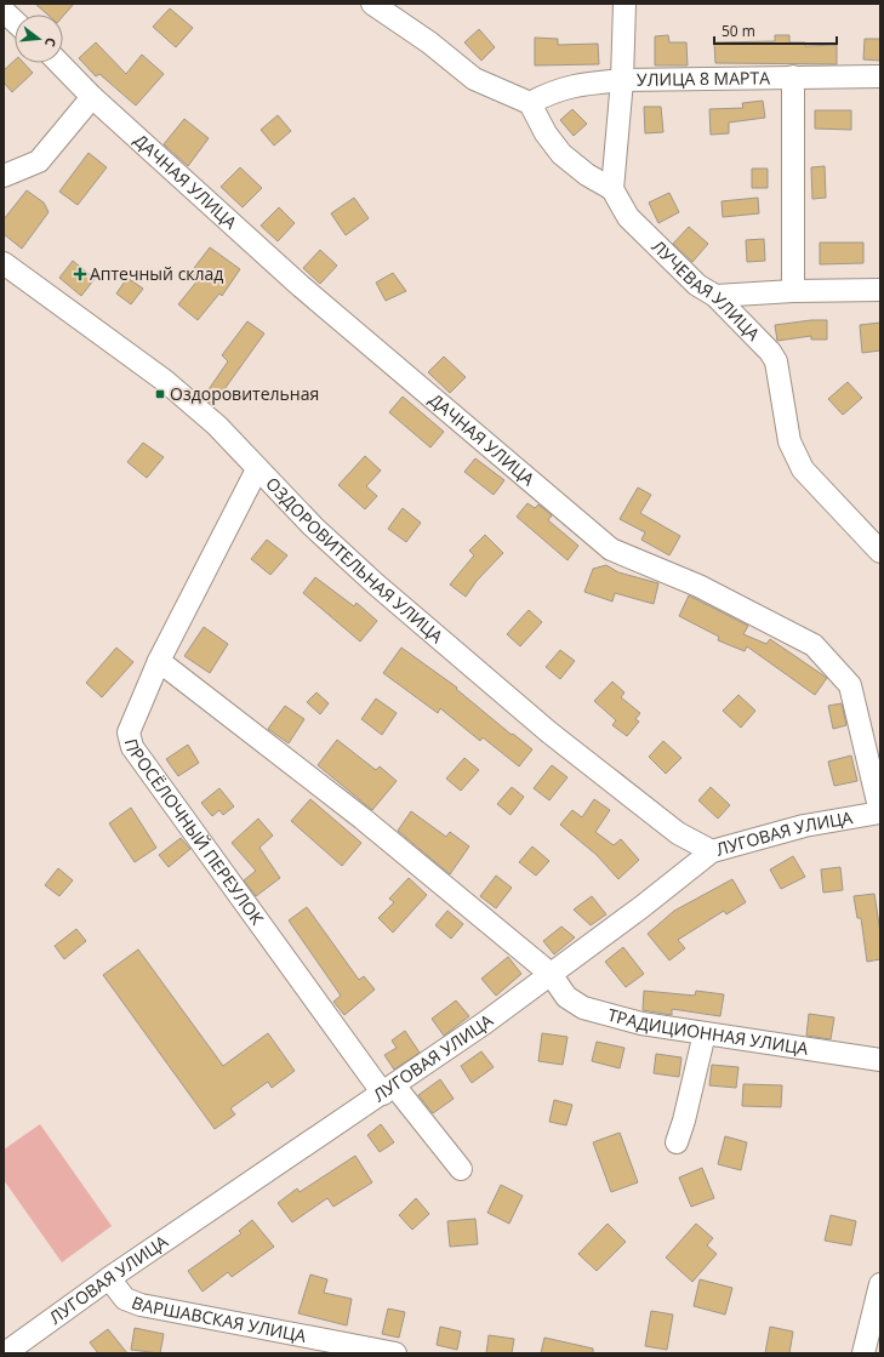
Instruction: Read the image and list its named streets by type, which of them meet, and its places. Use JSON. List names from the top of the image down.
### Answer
{
  "streets": {
    "street": [
      "УЛИЦА 8 МАРТА",
      "ДАЧНАЯ УЛИЦА",
      "ЛУЧЕВАЯ УЛИЦА",
      "ОЗДОРОВИТЕЛЬНАЯ УЛИЦА",
      "ПРОСЁЛОЧНЫЙ ПЕРЕУЛОК",
      "ЛУГОВАЯ УЛИЦА",
      "ТРАДИЦИОННАЯ УЛИЦА",
      "ВАРШАВСКАЯ УЛИЦА"
    ]
  },
  "crossings": [
    ["ДАЧНАЯ УЛИЦА", "ЛУГОВАЯ УЛИЦА"],
    ["ОЗДОРОВИТЕЛЬНАЯ УЛИЦА", "ПРОСЁЛОЧНЫЙ ПЕРЕУЛОК"],
    ["ОЗДОРОВИТЕЛЬНАЯ УЛИЦА", "ЛУГОВАЯ УЛИЦА"],
    ["ПРОСЁЛОЧНЫЙ ПЕРЕУЛОК", "ЛУГОВАЯ УЛИЦА"],
    ["ПРОСЁЛОЧНЫЙ ПЕРЕУЛОК", "ТРАДИЦИОННАЯ УЛИЦА"],
    ["ЛУГОВАЯ УЛИЦА", "ТРАДИЦИОННАЯ УЛИЦА"],
    ["ЛУГОВАЯ УЛИЦА", "ВАРШАВСКАЯ УЛИЦА"]
  ],
  "places": {
    "health": ["Аптечный склад"],
    "transit": ["Оздоровительная"]
  },
  "scale_bar": "50 m",
  "north": "right"
}
